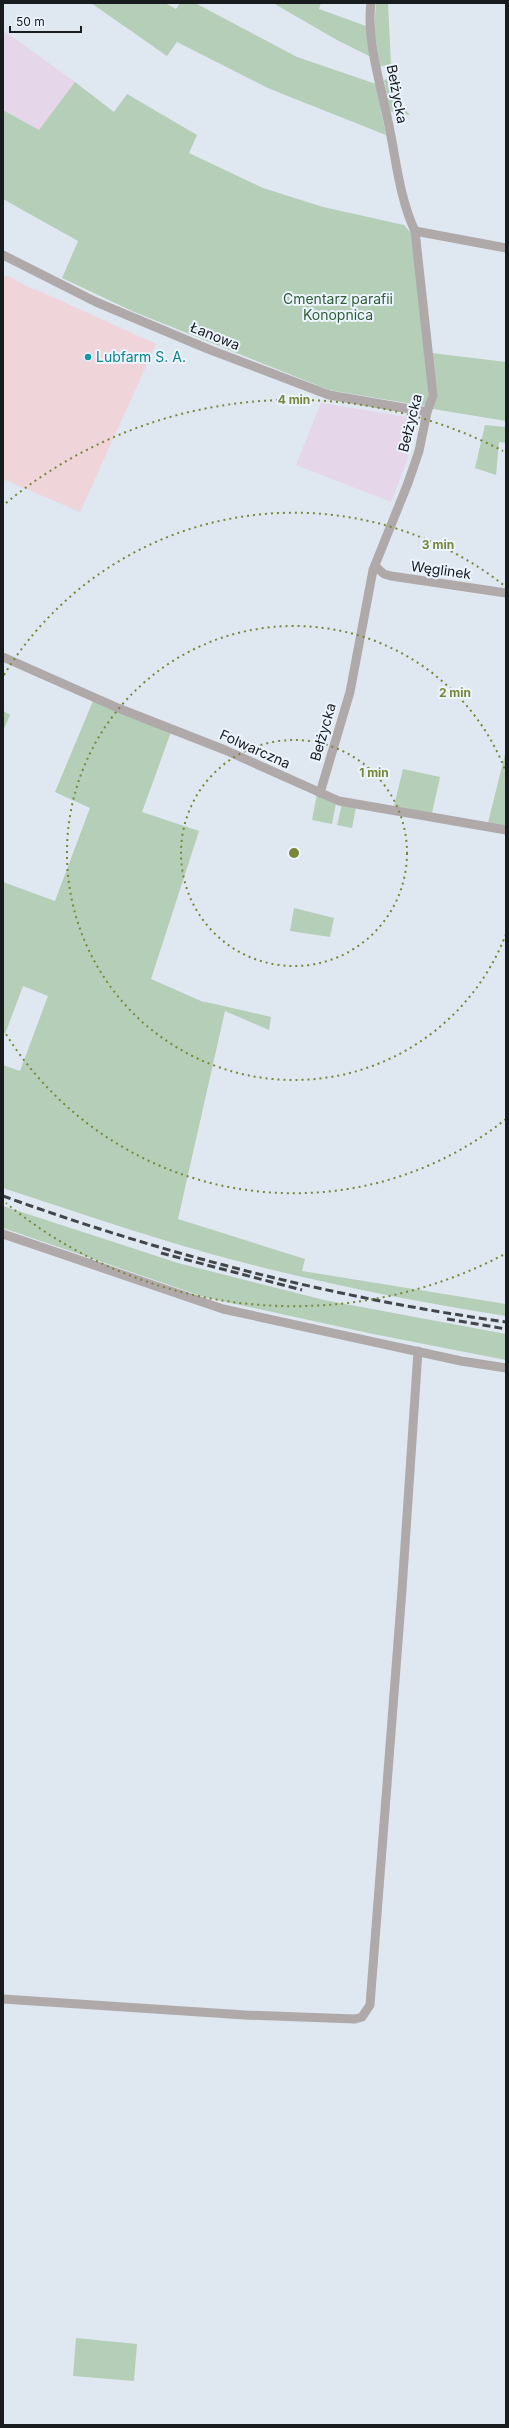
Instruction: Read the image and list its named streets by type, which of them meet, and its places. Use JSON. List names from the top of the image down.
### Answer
{
  "streets": {
    "street": [
      "Bełżycka",
      "Łanowa",
      "Węglinek",
      "Folwarczna"
    ]
  },
  "crossings": [
    ["Bełżycka", "Łanowa"],
    ["Bełżycka", "Węglinek"],
    ["Bełżycka", "Folwarczna"]
  ],
  "parks": ["Cmentarz parafii Konopnica"],
  "places": ["Lubfarm S. A."],
  "scale_bar": "50 m",
  "rings": [
    "4 min",
    "3 min",
    "2 min",
    "1 min"
  ]
}
